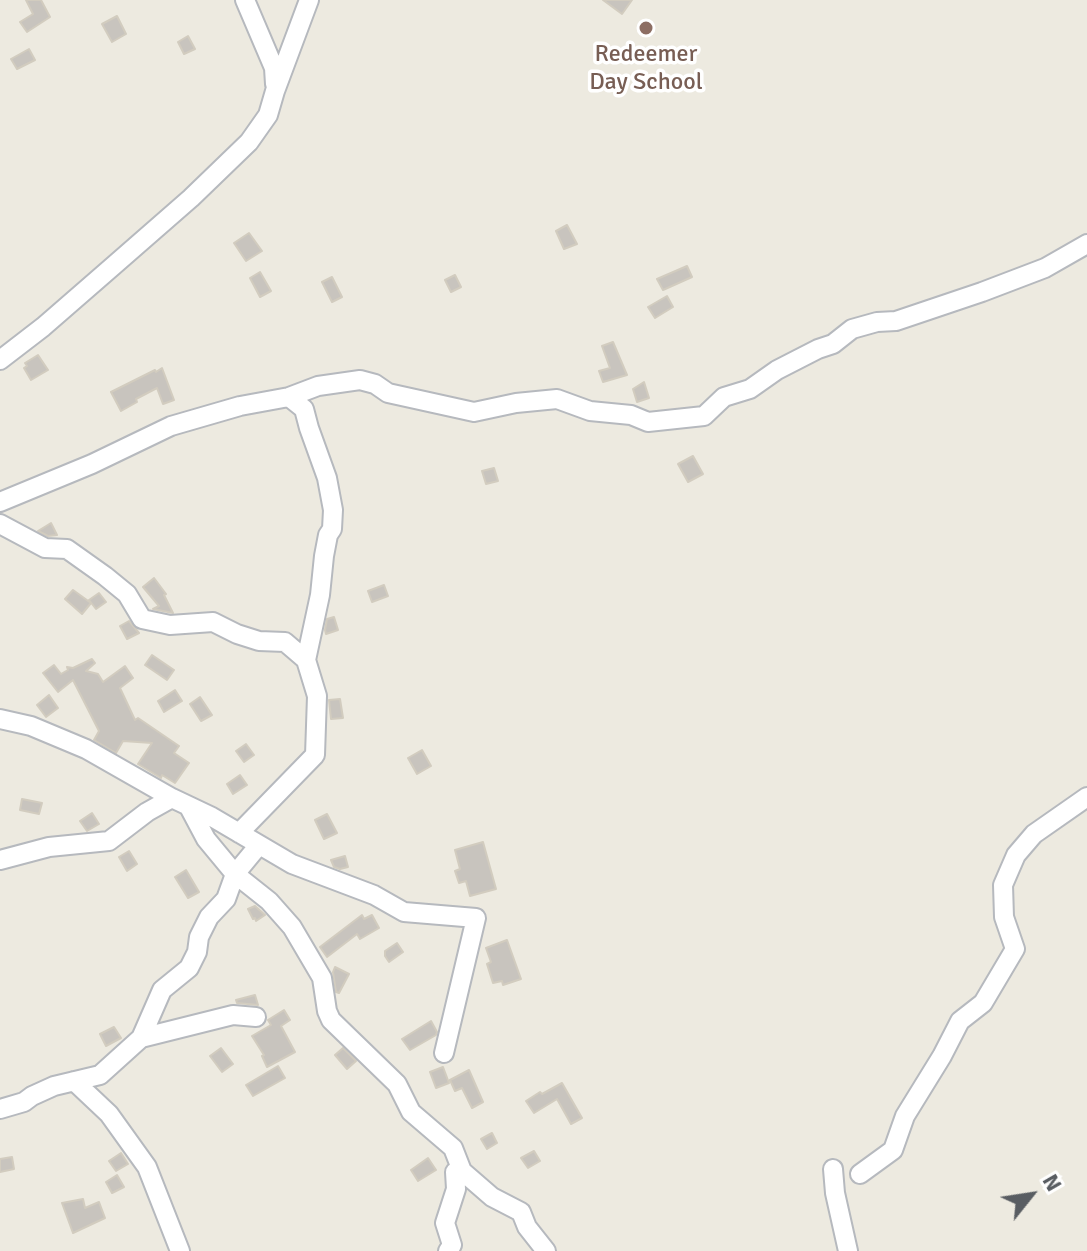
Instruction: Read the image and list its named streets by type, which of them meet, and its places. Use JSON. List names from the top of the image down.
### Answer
{
  "places": ["Redeemer Day School"],
  "north": "top right"
}
